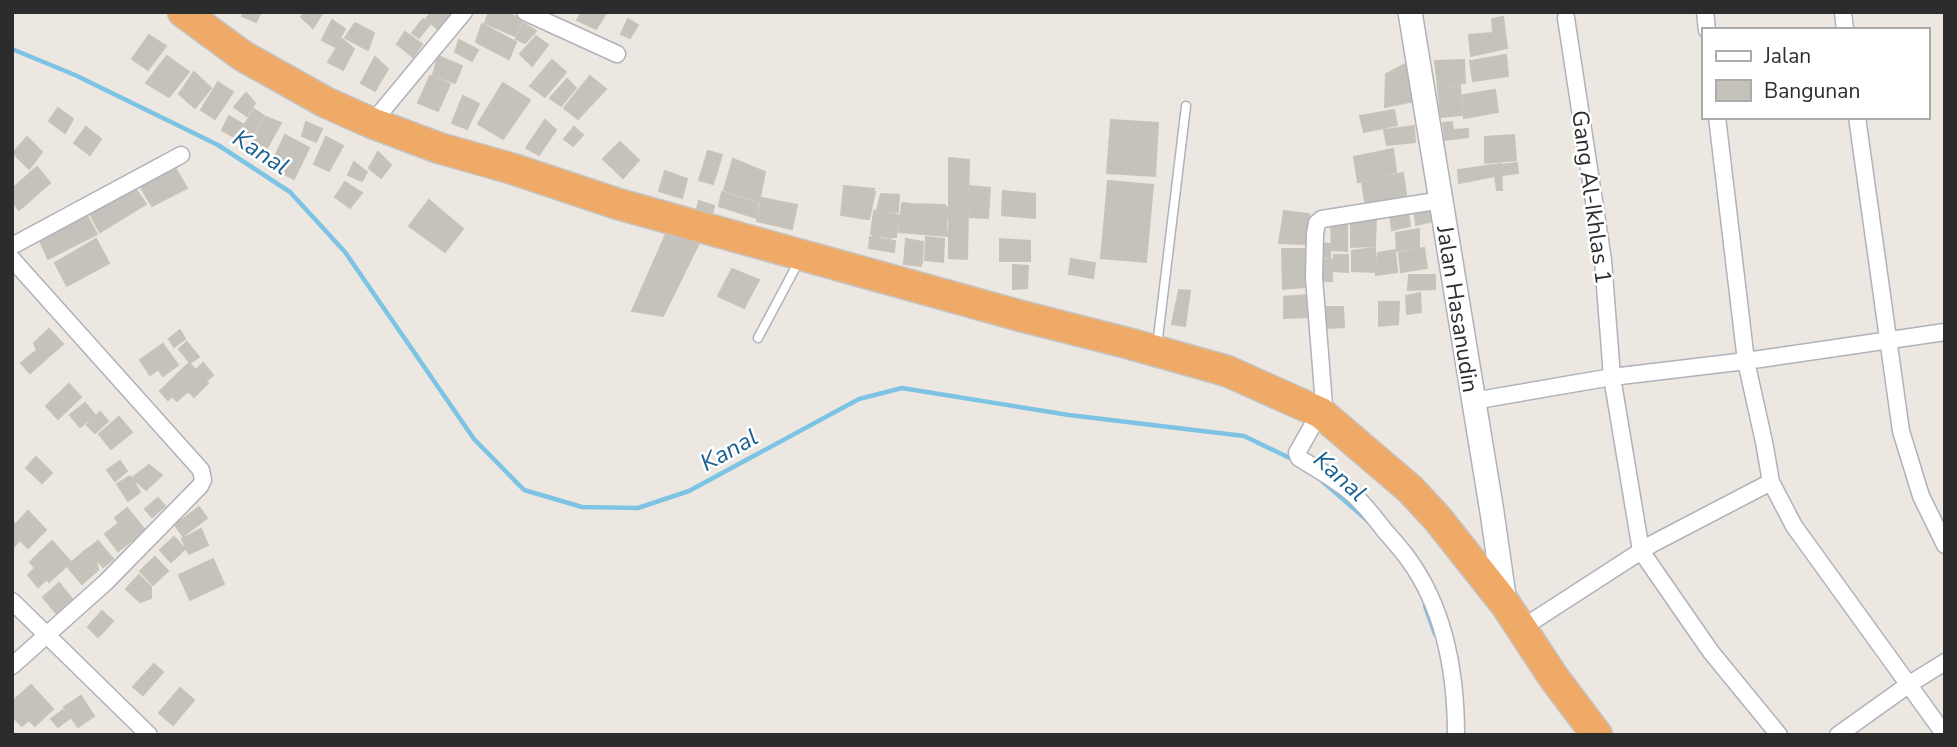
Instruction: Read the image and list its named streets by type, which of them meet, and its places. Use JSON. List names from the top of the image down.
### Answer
{
  "streets": {
    "main road": ["Jalan Hasanudin"],
    "street": ["Gang Al-Ikhlas 1"]
  },
  "water": ["Kanal"],
  "legend": ["Jalan", "Bangunan"]
}
